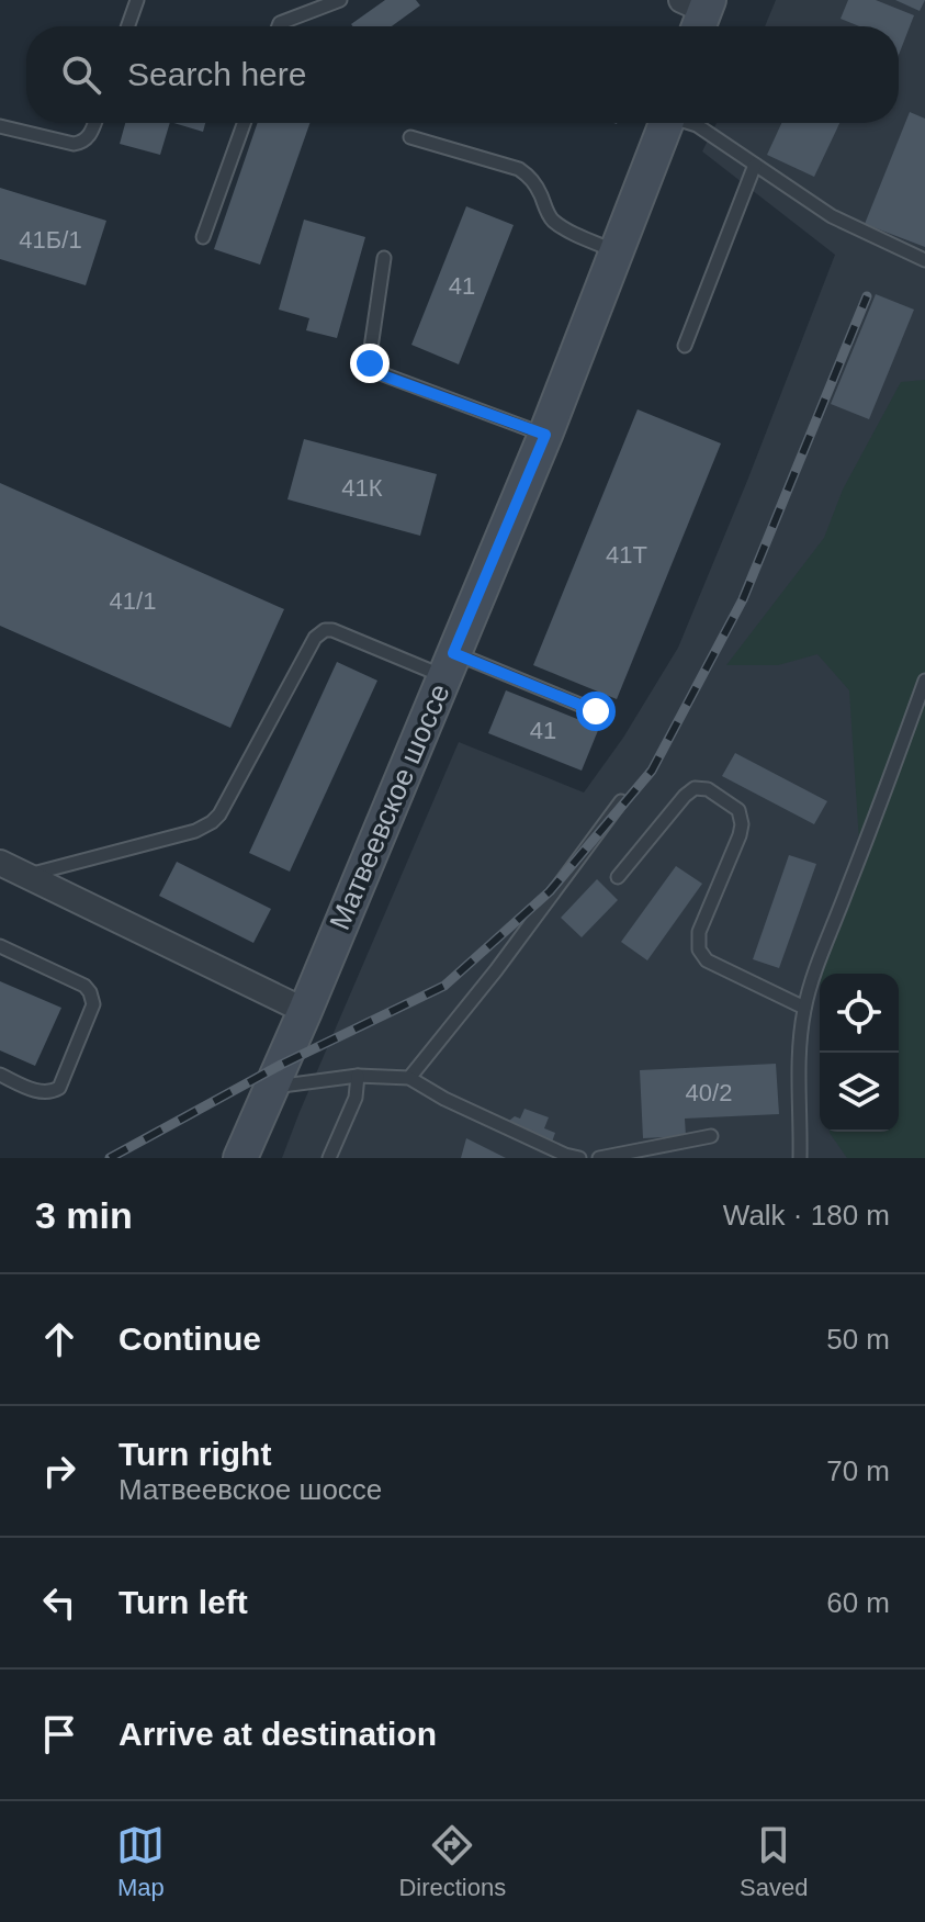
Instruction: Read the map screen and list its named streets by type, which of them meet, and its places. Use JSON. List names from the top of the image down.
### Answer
{
  "streets": {
    "main road": ["Матвеевское шоссе"]
  },
  "house_numbers": [
    "41Б/1",
    "41",
    "41К",
    "41Т",
    "41/1",
    "41",
    "40/2"
  ],
  "page": {
    "search": "Search here",
    "heading": ["3 min", "Walk · 180 m"],
    "list": [
      ["Continue", "50 m"],
      ["Turn right", "Матвеевское шоссе", "70 m"],
      ["Turn left", "60 m"],
      "Arrive at destination"
    ],
    "nav": ["Map", "Directions", "Saved"]
  }
}
